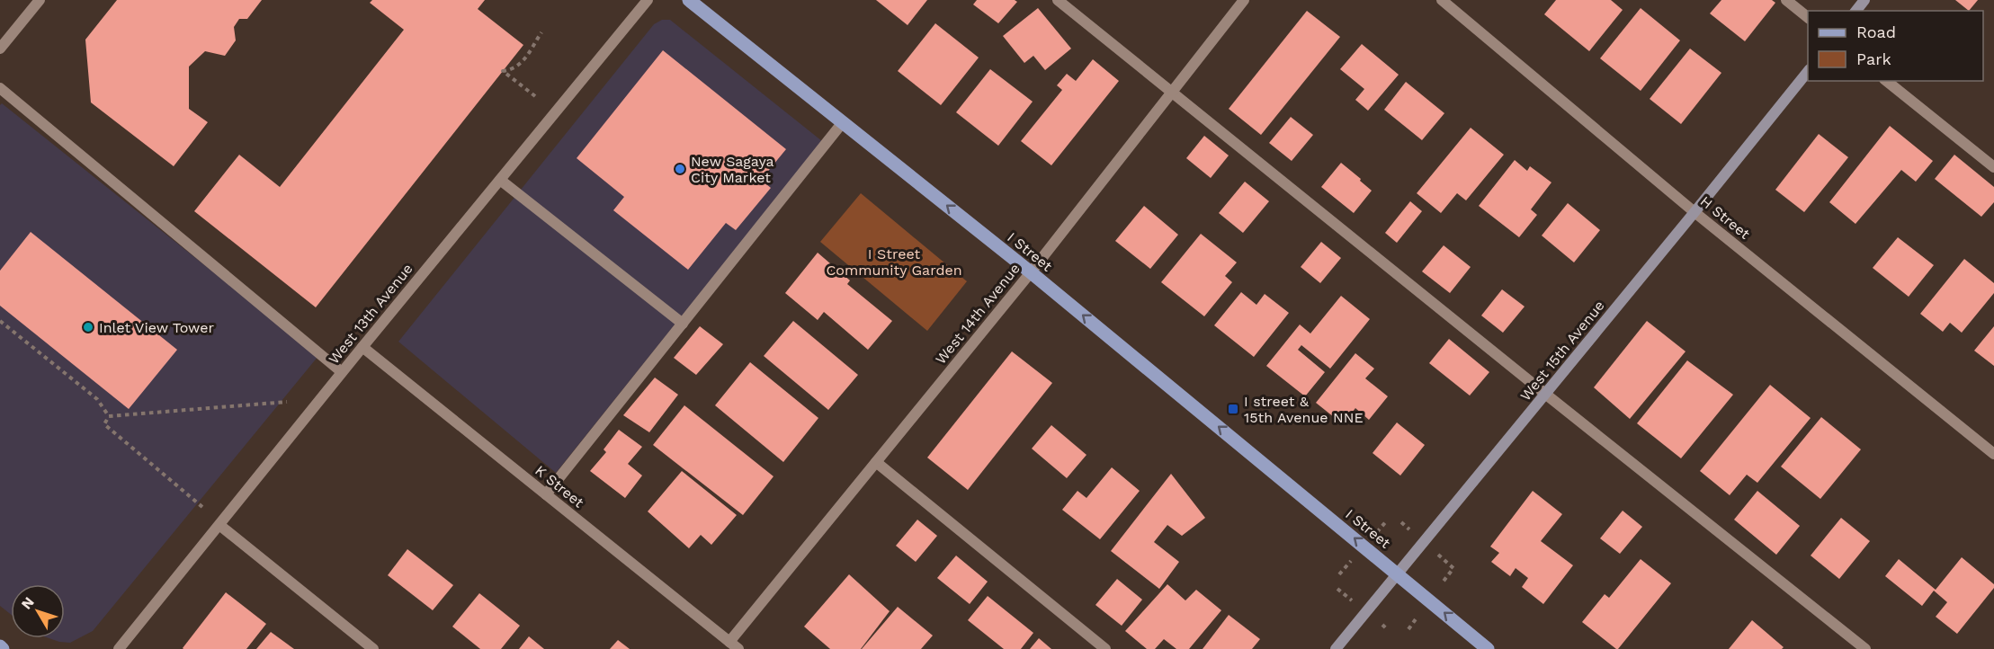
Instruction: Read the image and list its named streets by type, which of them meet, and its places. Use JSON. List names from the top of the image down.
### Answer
{
  "streets": {
    "main road": ["I Street", "West 15th Avenue"],
    "street": [
      "H Street",
      "West 13th Avenue",
      "West 14th Avenue",
      "K Street"
    ]
  },
  "crossings": [
    ["H Street", "West 15th Avenue"],
    ["I Street", "West 14th Avenue"],
    ["I Street", "West 15th Avenue"],
    ["West 13th Avenue", "K Street"],
    ["West 14th Avenue", "K Street"]
  ],
  "one_way": ["I Street"],
  "parks": ["I Street Community Garden"],
  "places": {
    "other": ["New Sagaya City Market", "Inlet View Tower"],
    "transit": ["I street & 15th Avenue NNE"]
  },
  "legend": ["Road", "Park"],
  "north": "top left"
}
